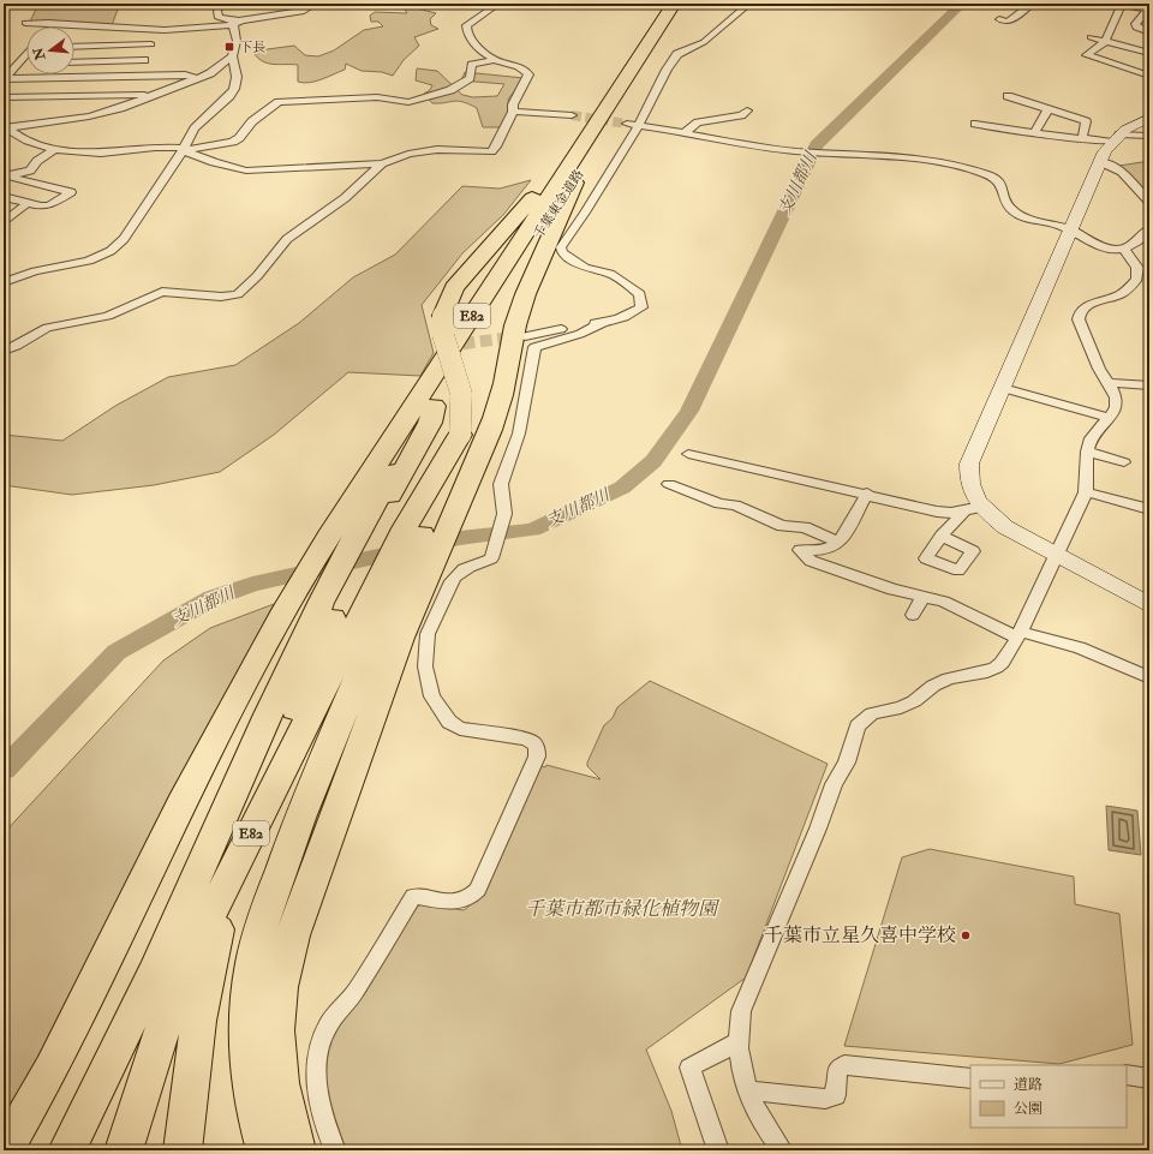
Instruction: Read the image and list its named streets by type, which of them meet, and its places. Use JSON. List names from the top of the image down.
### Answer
{
  "streets": {
    "highway": ["千葉東金道路", "E82"]
  },
  "crossings": [
    ["千葉東金道路", "E82"]
  ],
  "water": ["支川都川"],
  "parks": ["千葉市都市緑化植物園"],
  "places": {
    "transit": ["下長"],
    "other": ["千葉市立星久喜中学校"]
  },
  "legend": ["道路", "公園"],
  "north": "left"
}
